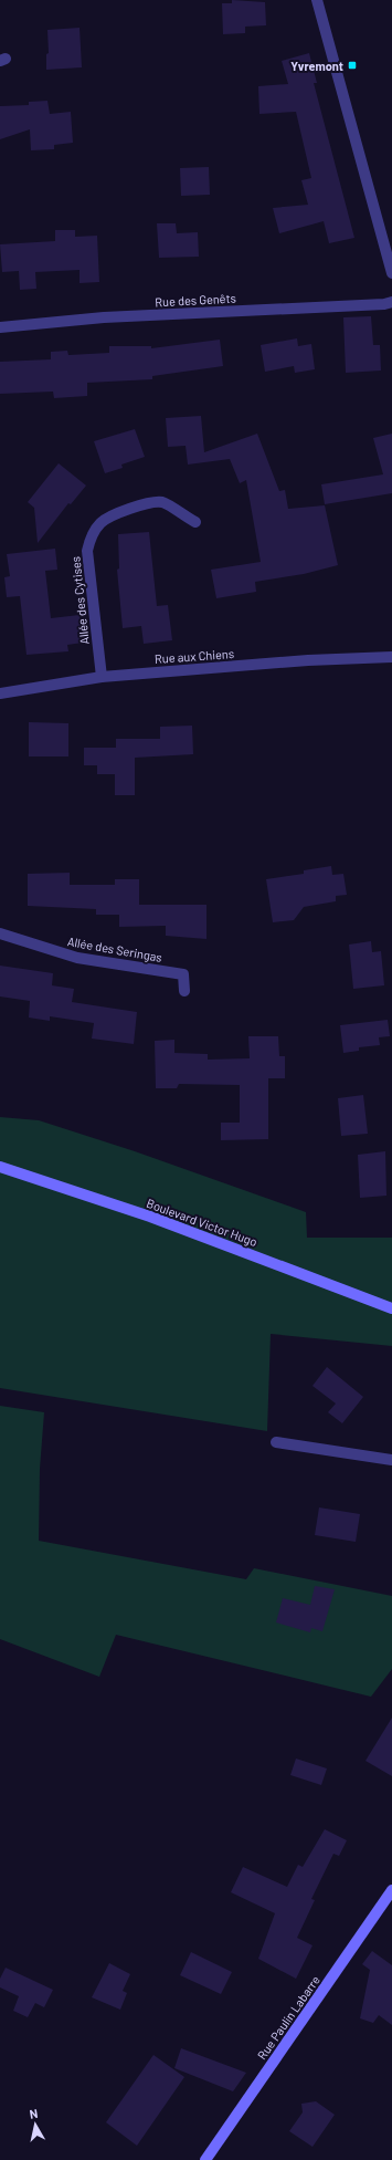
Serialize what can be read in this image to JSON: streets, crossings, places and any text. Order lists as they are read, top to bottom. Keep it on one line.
{"streets":{"main road":["Boulevard Victor Hugo","Rue Paulin Labarre"],"street":["Rue des Genêts","Allée des Cytises","Rue aux Chiens","Allée des Seringas"]},"crossings":[["Allée des Cytises","Rue aux Chiens"]],"places":{"transit":["Yvremont"]},"north":"top"}
